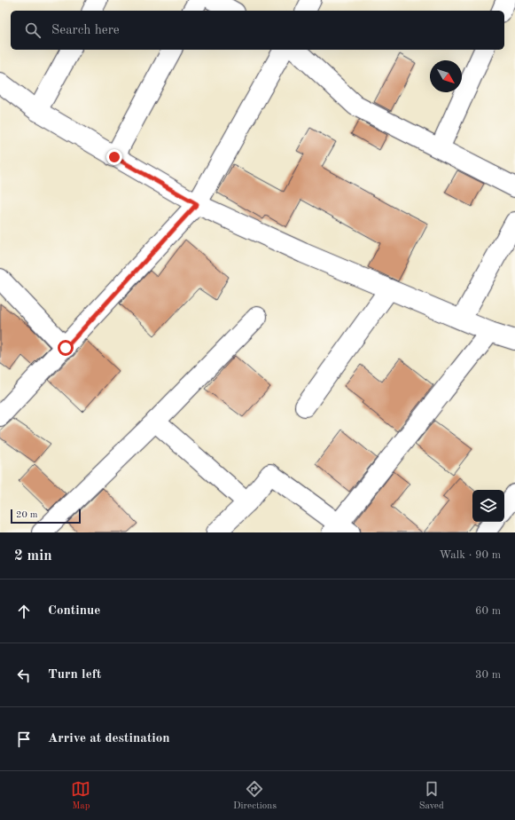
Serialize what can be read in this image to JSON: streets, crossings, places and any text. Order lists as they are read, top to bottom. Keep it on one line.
{"scale_bar":"20 m","north":"bottom right","page":{"search":"Search here","scale":"20 m","heading":["2 min","Walk · 90 m"],"list":[["Continue","60 m"],["Turn left","30 m"],"Arrive at destination"],"nav":["Map","Directions","Saved"]}}
